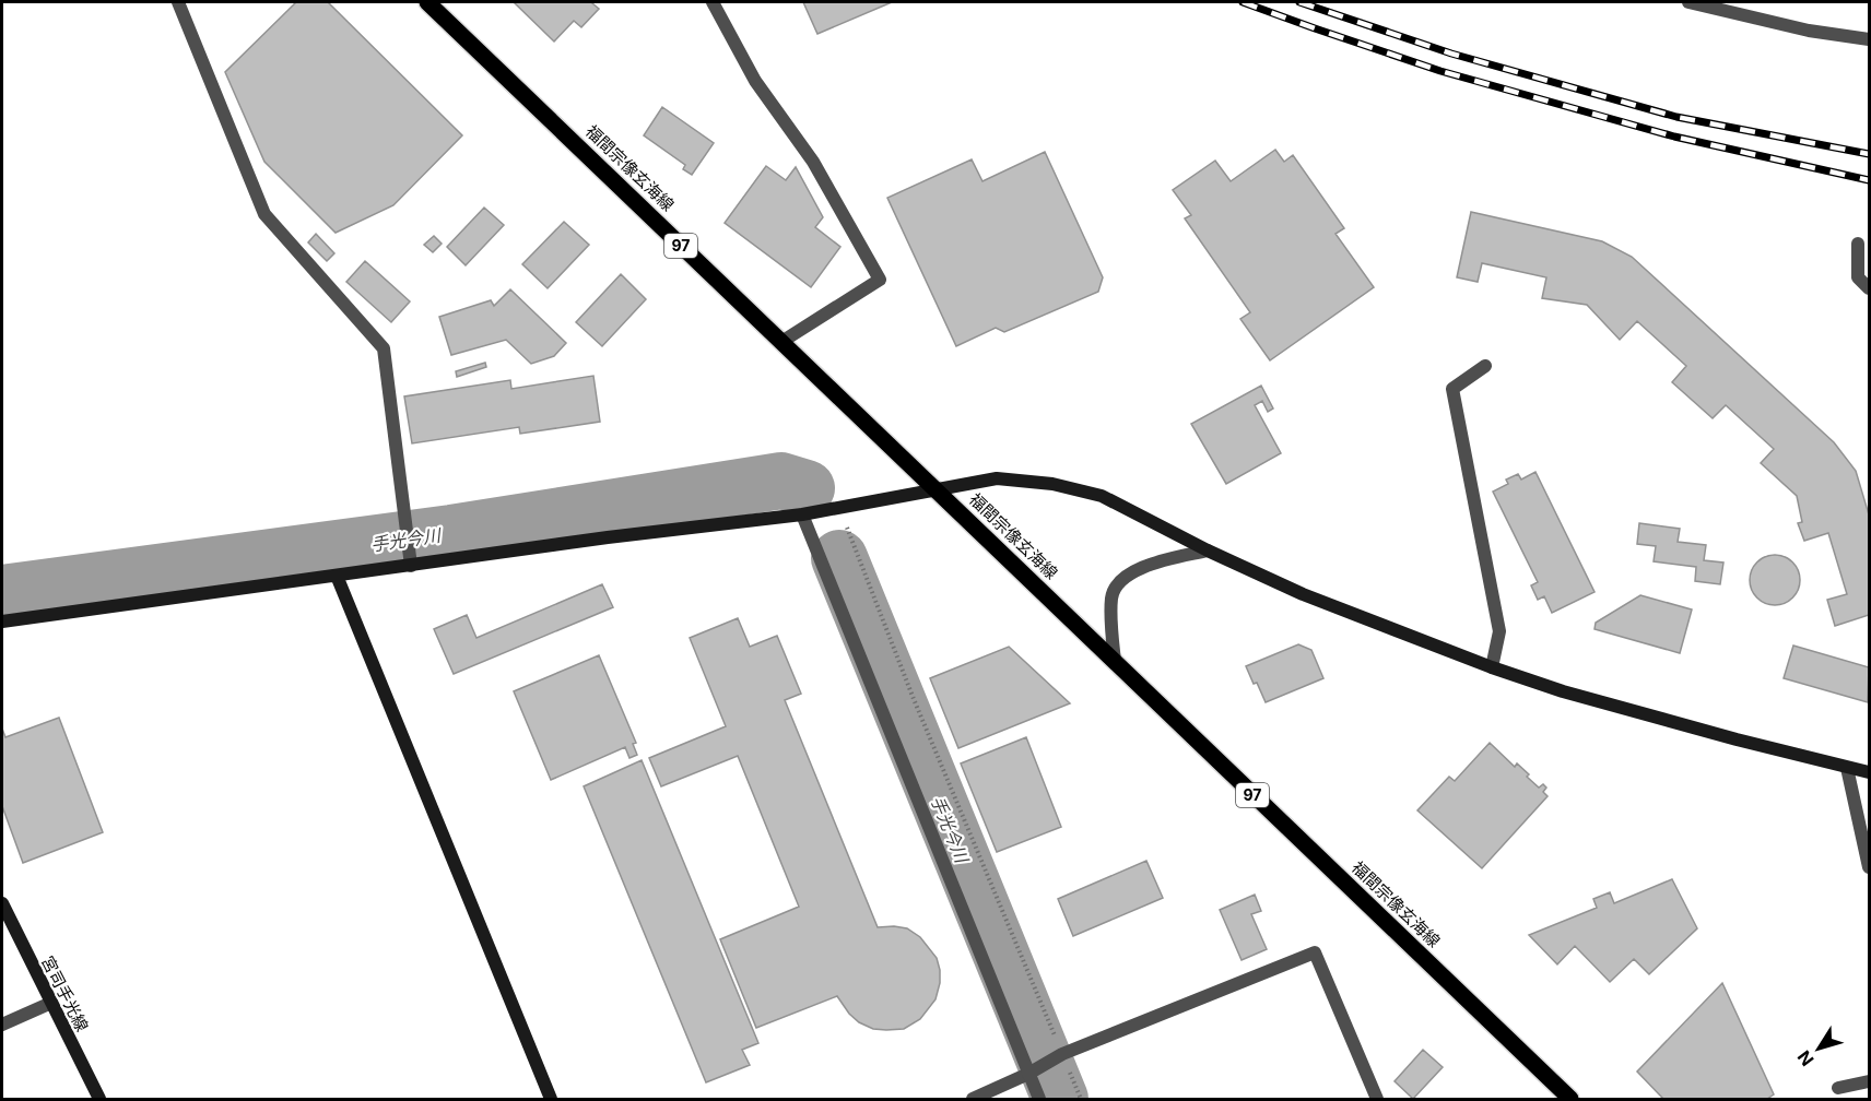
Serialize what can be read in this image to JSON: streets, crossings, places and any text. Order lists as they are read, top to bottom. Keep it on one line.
{"streets":{"main road":["福間宗像玄海線","97"],"street":["宮司手光線"]},"water":["手光今川"],"north":"bottom left"}
